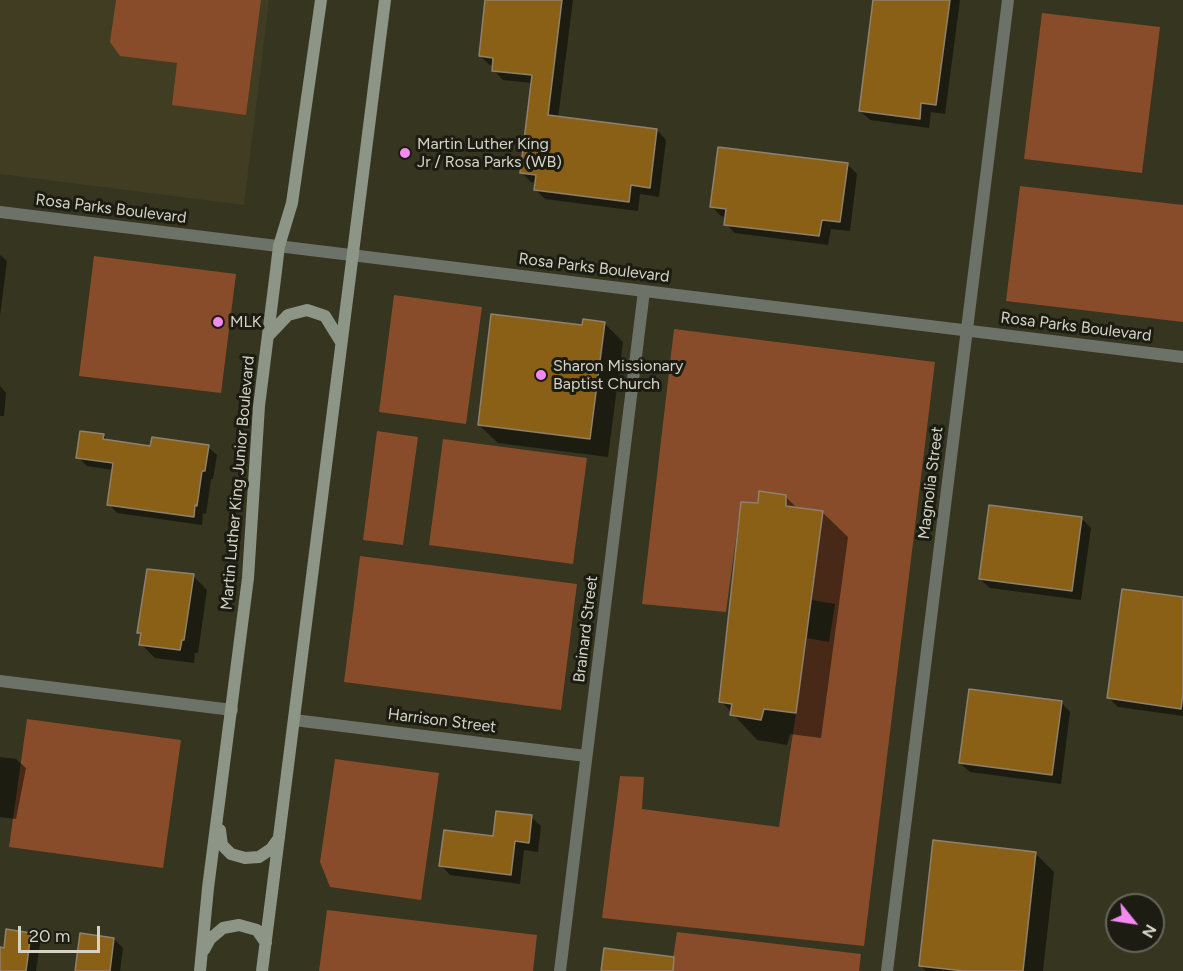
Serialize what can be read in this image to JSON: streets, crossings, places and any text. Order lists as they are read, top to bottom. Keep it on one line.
{"streets":{"main road":["Martin Luther King Junior Boulevard"],"street":["Rosa Parks Boulevard","Magnolia Street","Brainard Street","Harrison Street"]},"crossings":[["Rosa Parks Boulevard","Martin Luther King Junior Boulevard"],["Rosa Parks Boulevard","Magnolia Street"],["Rosa Parks Boulevard","Brainard Street"],["Brainard Street","Harrison Street"]],"places":["Martin Luther King Jr / Rosa Parks (WB)","MLK","Sharon Missionary Baptist Church"],"scale_bar":"20 m","north":"bottom right"}
